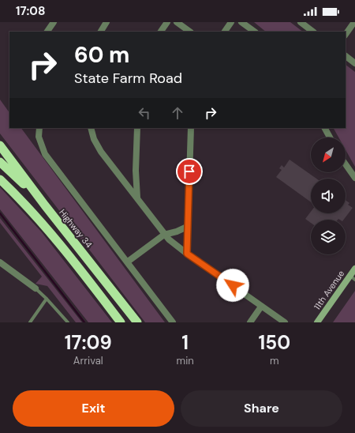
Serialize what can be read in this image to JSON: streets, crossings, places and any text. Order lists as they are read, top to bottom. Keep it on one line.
{"streets":{"highway":["Highway 34"],"main road":["11th Avenue"]},"north":"bottom left","page":{"status":"17:08","turn":["60 m","State Farm Road"],"eta":["17:09","Arrival","1","min","150","m"],"buttons":["Exit","Share"]}}
